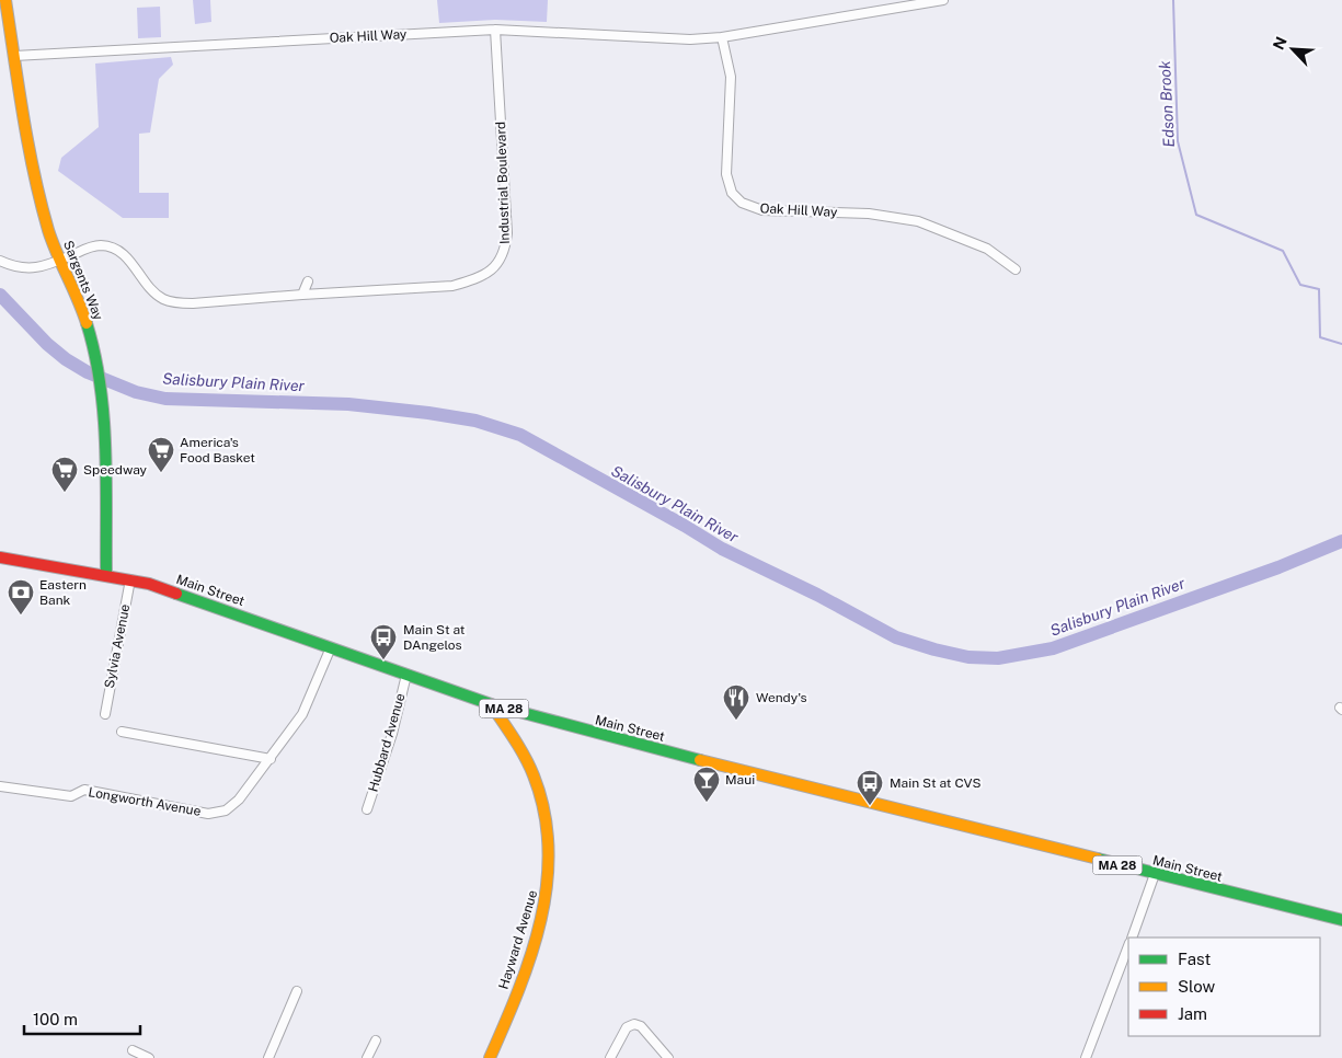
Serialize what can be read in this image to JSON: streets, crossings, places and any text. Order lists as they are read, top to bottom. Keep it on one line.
{"streets":{"main road":["Sargents Way","Main Street","MA 28","Hayward Avenue"],"street":["Oak Hill Way","Industrial Boulevard","Sylvia Avenue","Hubbard Avenue","Longworth Avenue"]},"crossings":[["Oak Hill Way","Industrial Boulevard"],["Oak Hill Way","Sargents Way"],["Industrial Boulevard","Sargents Way"],["Sargents Way","Main Street"],["Main Street","Sylvia Avenue"],["Main Street","Hubbard Avenue"],["Main Street","Longworth Avenue"],["Main Street","Hayward Avenue"]],"water":["Edson Brook","Salisbury Plain River"],"places":{"supermarket":["America's Food Basket","Speedway"],"bank":["Eastern Bank"],"bus stop":["Main St at DAngelos","Main St at CVS"],"restaurant":["Wendy's"],"bar":["Maui"]},"legend":["Fast","Slow","Jam"],"scale_bar":"100 m","north":"top left"}
